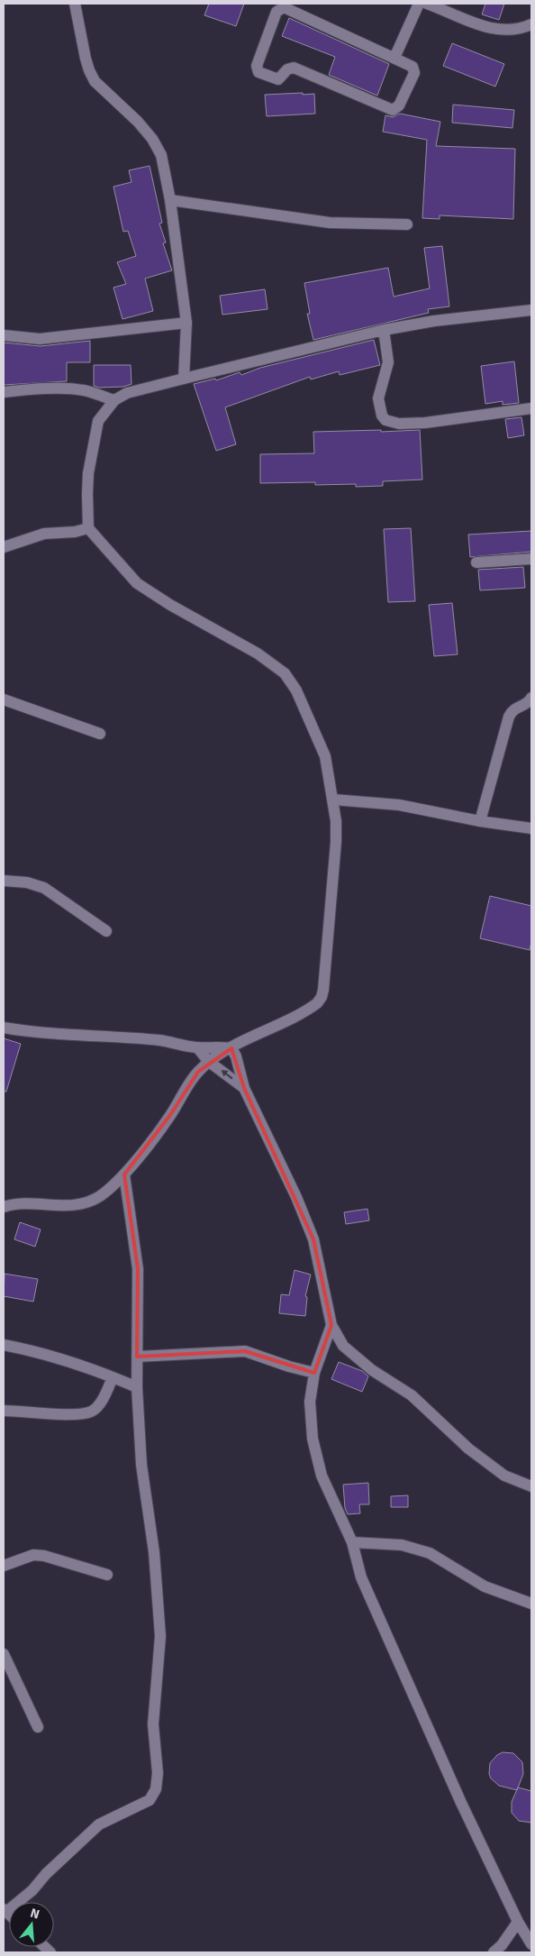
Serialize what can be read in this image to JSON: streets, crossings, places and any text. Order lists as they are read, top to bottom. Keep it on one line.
{"north":"top"}
